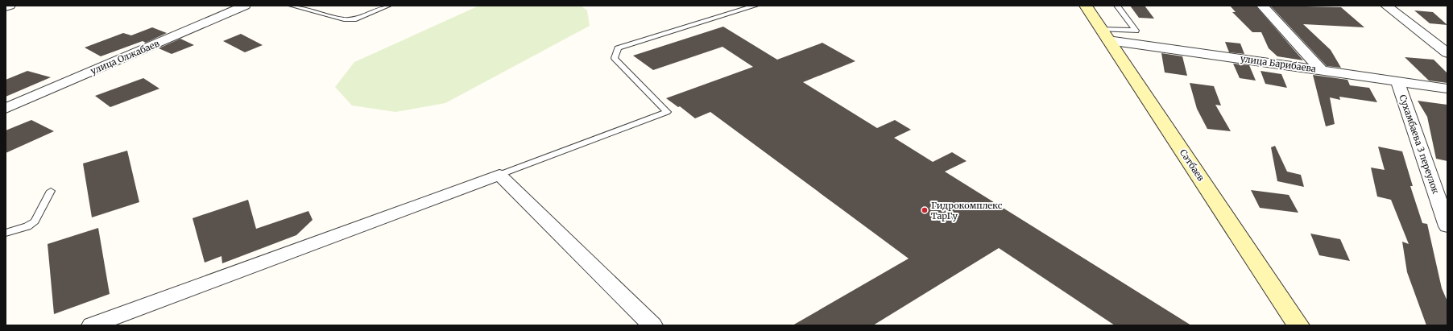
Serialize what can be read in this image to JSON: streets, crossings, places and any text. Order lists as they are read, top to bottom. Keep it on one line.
{"streets":{"street":["улица Олжабаев","улица Барибаева","Сухамбаева 3 переулок","Сәтбаев"]},"crossings":[["улица Барибаева","Сухамбаева 3 переулок"],["улица Барибаева","Сәтбаев"]],"places":["Гидрокомплекс ТарГу"]}
